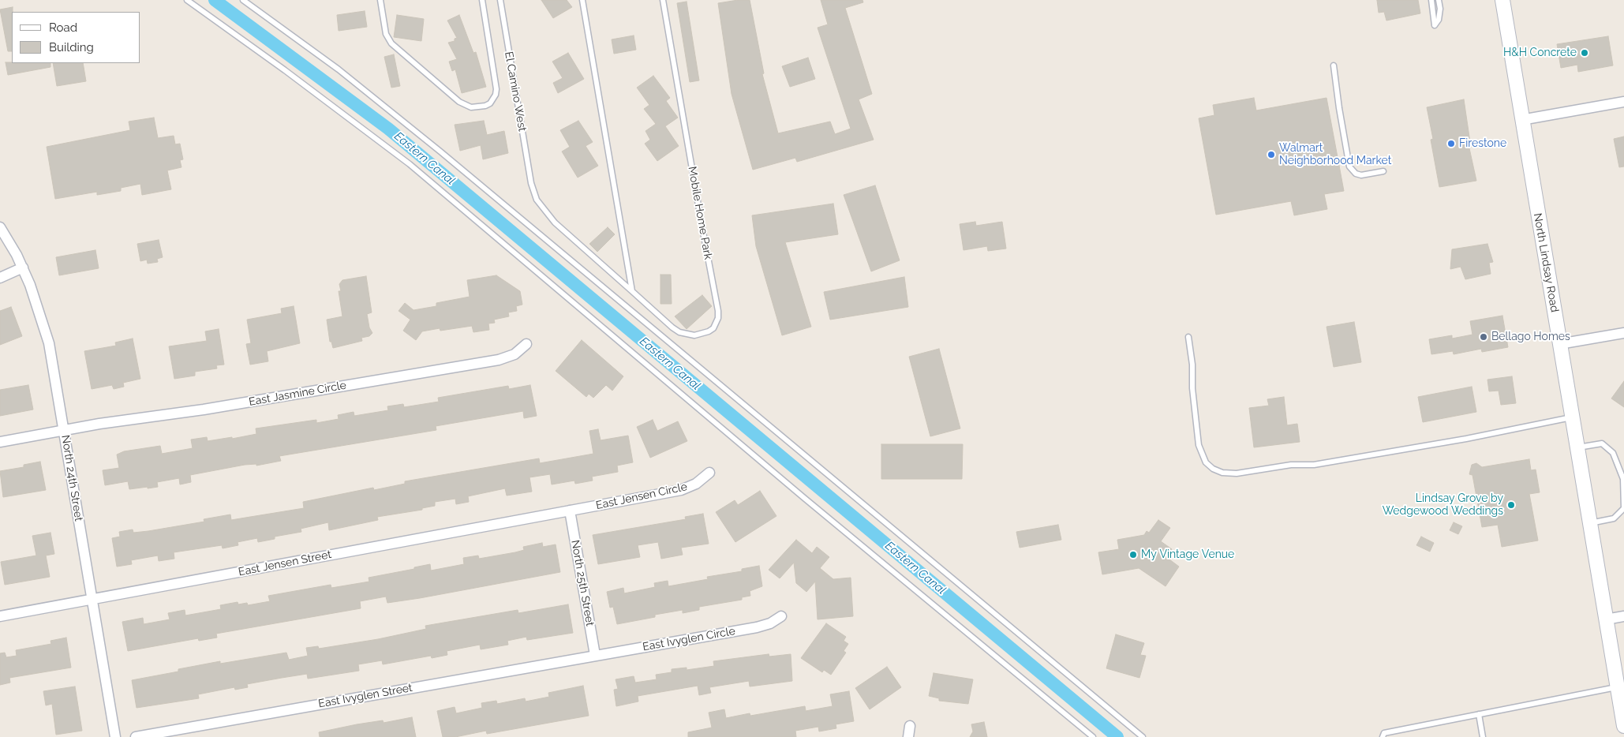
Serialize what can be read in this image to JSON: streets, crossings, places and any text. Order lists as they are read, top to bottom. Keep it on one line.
{"streets":{"main road":["North Lindsay Road"],"street":["East Jasmine Circle","North 24th Street","East Jensen Circle","East Jensen Street","North 25th Street","East Ivyglen Circle","East Ivyglen Street"],"lane":["El Camino West","Mobile Home Park"]},"crossings":[["El Camino West","Mobile Home Park"],["East Jasmine Circle","North 24th Street"],["North 24th Street","East Jensen Street"],["East Jensen Circle","East Jensen Street"],["East Jensen Circle","North 25th Street"],["East Jensen Street","North 25th Street"],["North 25th Street","East Ivyglen Circle"],["North 25th Street","East Ivyglen Street"],["East Ivyglen Circle","East Ivyglen Street"]],"water":["Eastern Canal"],"places":["H&H Concrete","Firestone","Walmart Neighborhood Market","Bellago Homes","Lindsay Grove by Wedgewood Weddings","My Vintage Venue"],"legend":["Road","Building"]}
